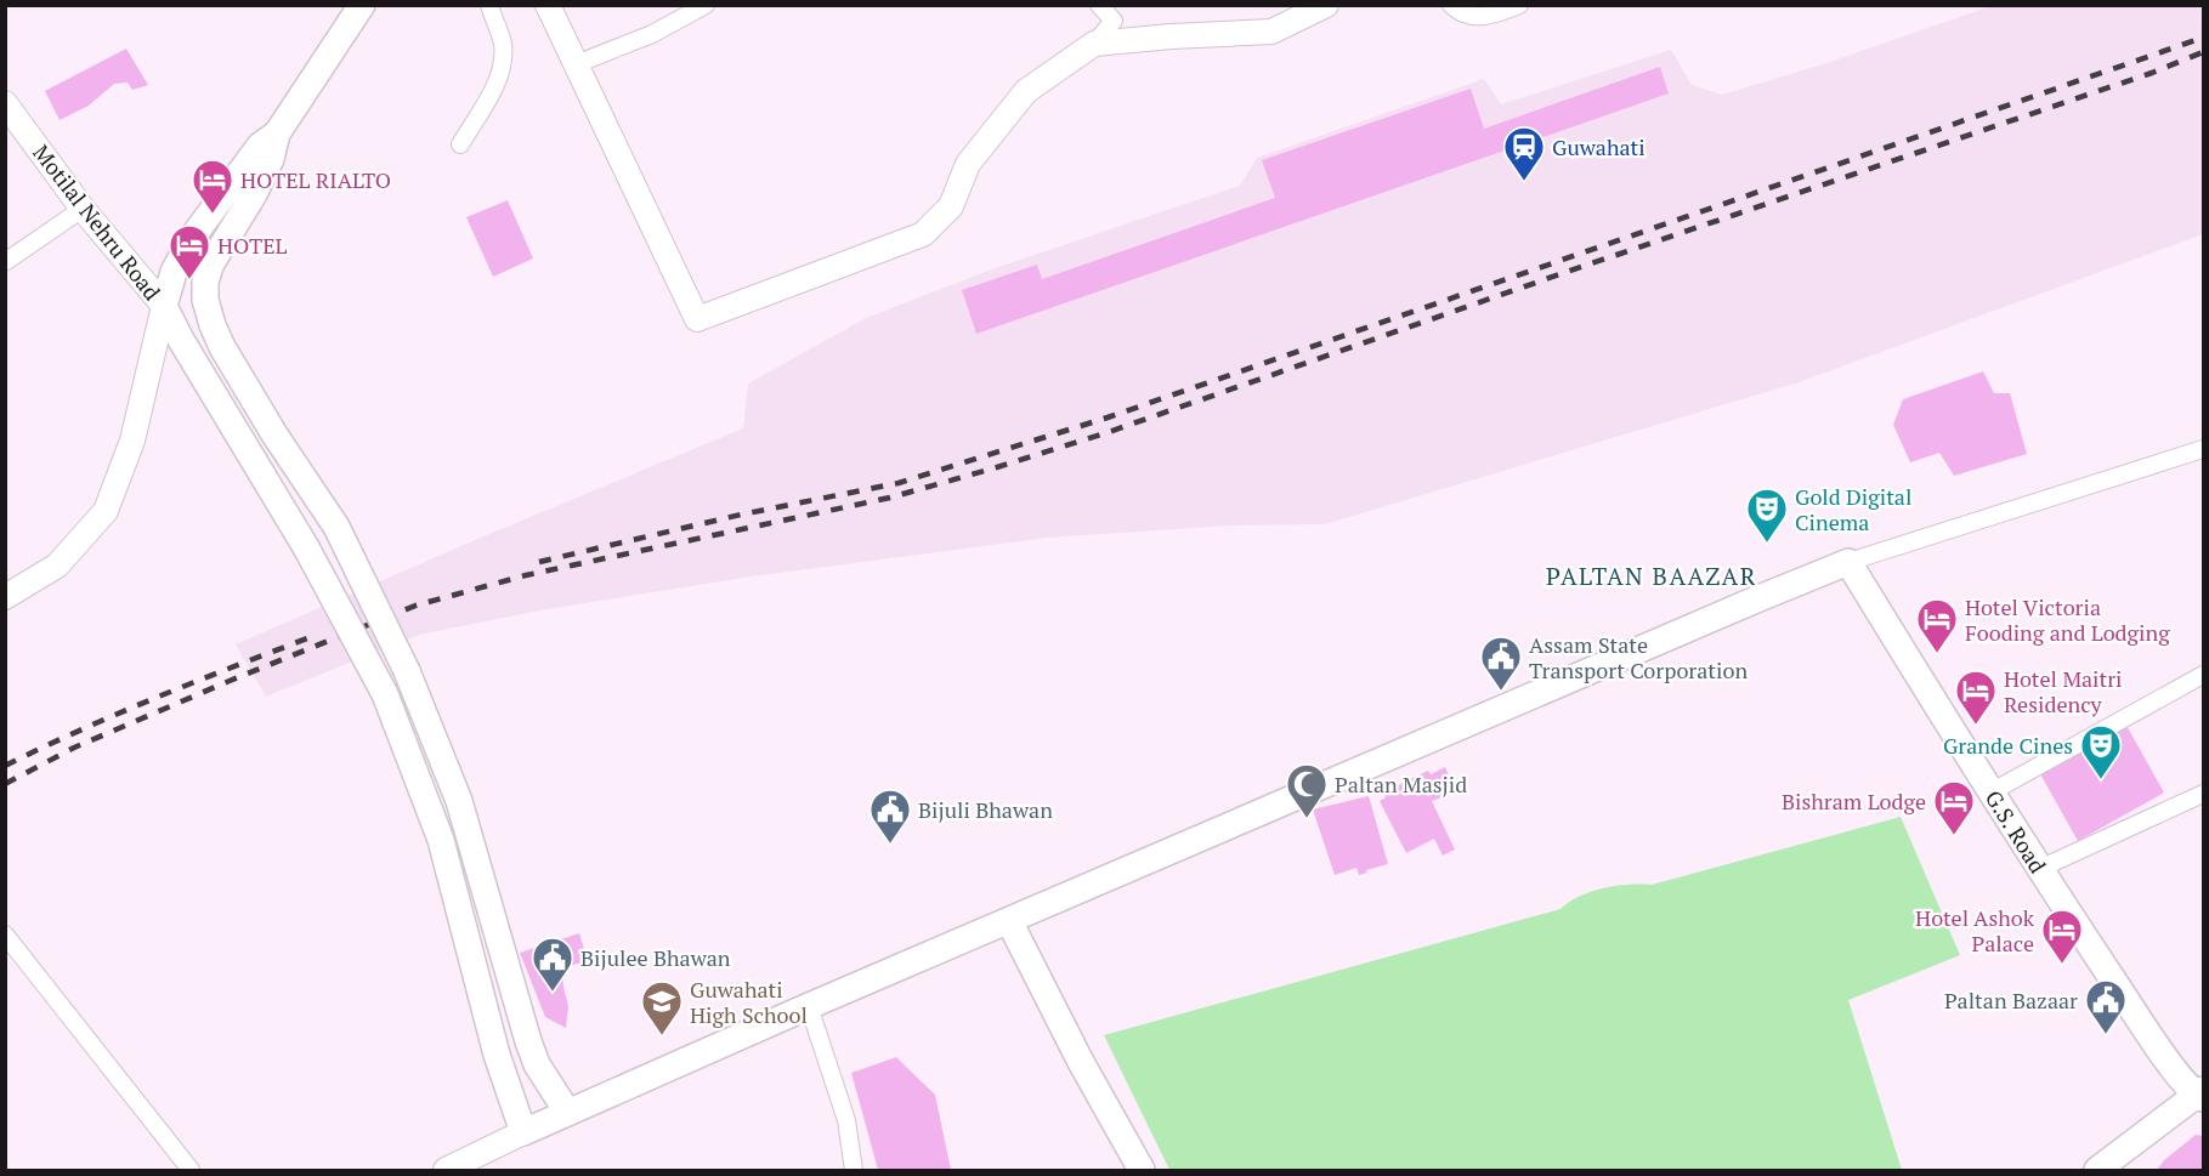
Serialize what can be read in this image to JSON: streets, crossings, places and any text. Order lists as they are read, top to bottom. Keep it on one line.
{"streets":{"main road":["G.S. Road"],"street":["Motilal Nehru Road"]},"districts":["PALTAN BAAZAR"],"places":{"station":["Guwahati"],"hotel":["HOTEL RIALTO","HOTEL","Hotel Victoria Fooding and Lodging","Hotel Maitri Residency","Bishram Lodge","Hotel Ashok Palace"],"theatre":["Gold Digital Cinema","Grande Cines"],"public building":["Assam State Transport Corporation","Bijuli Bhawan","Bijulee Bhawan","Paltan Bazaar"],"mosque":["Paltan Masjid"],"school or university":["Guwahati High School"]}}
